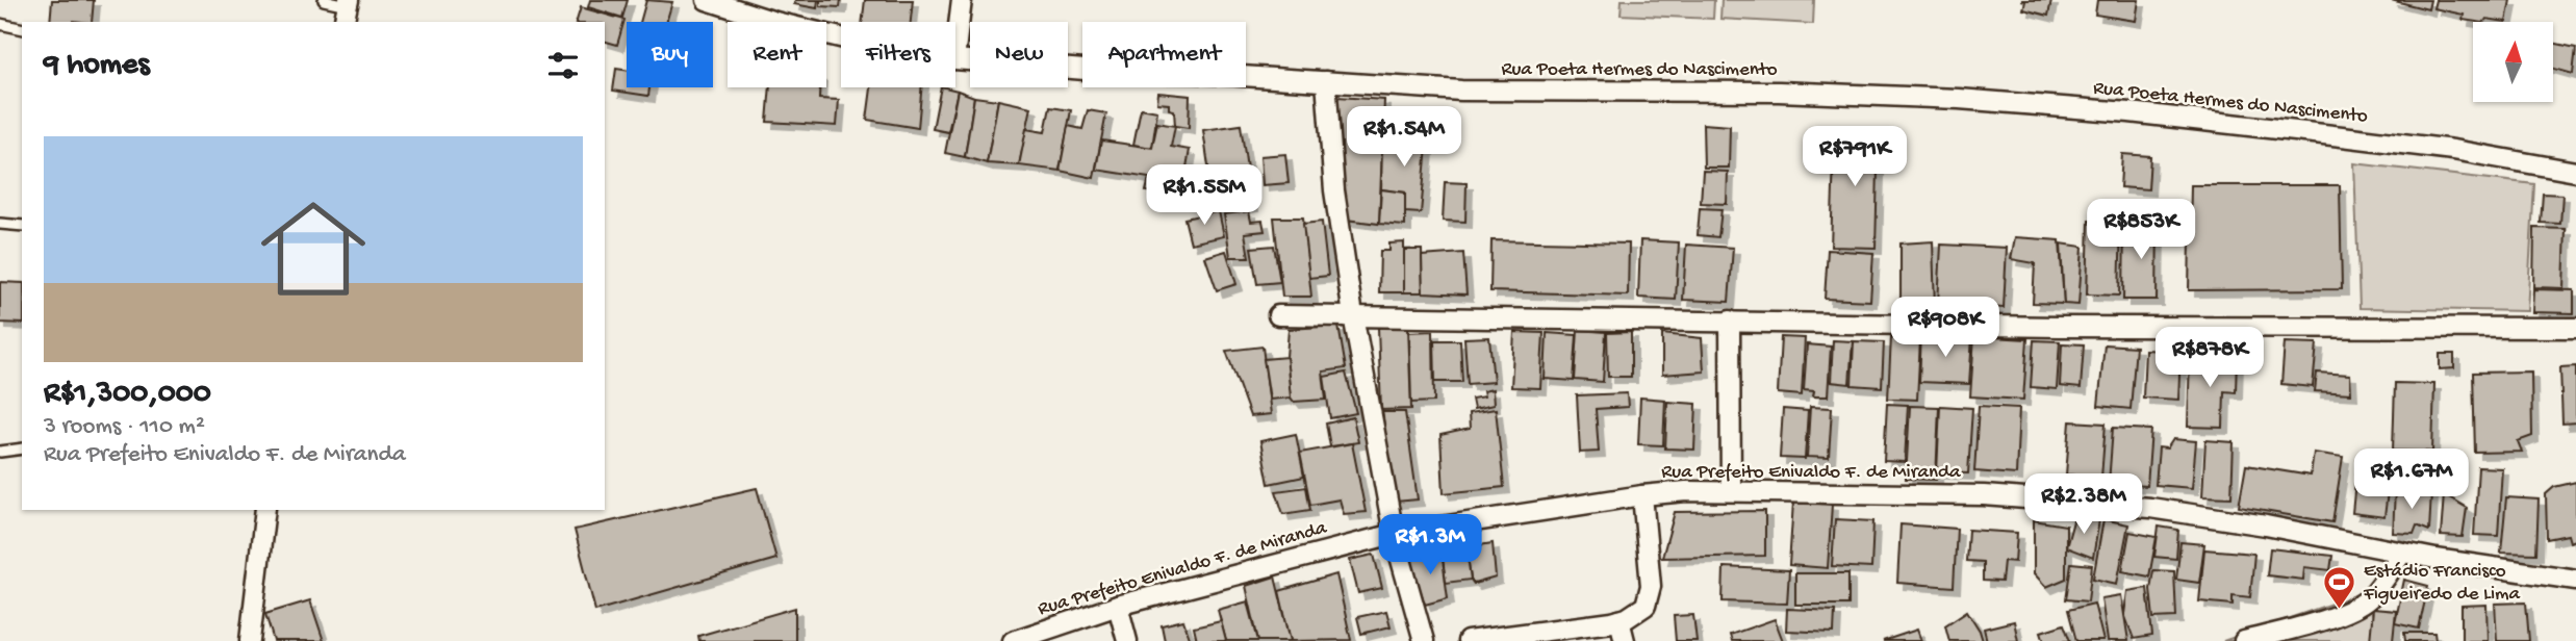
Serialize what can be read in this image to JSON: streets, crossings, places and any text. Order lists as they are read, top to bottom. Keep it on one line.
{"streets":{"street":["Rua Poeta Hermes do Nascimento","Rua Prefeito Enivaldo F. de Miranda"]},"places":{"sports":["Estádio Francisco Figueiredo de Lima"]},"north":"top","page":{"chip":["Buy","Rent","Filters","New","Apartment"],"heading":"9 homes","price":["R$1.54M","R$791K","R$1.55M","R$853K","R$908K","R$878K","R$1.67M","R$2.38M","R$1.3M"],"list":[{"name":"R$1,300,000","note":"3 rooms · 110 m² · Rua Prefeito Enivaldo F. de Miranda"}]}}
